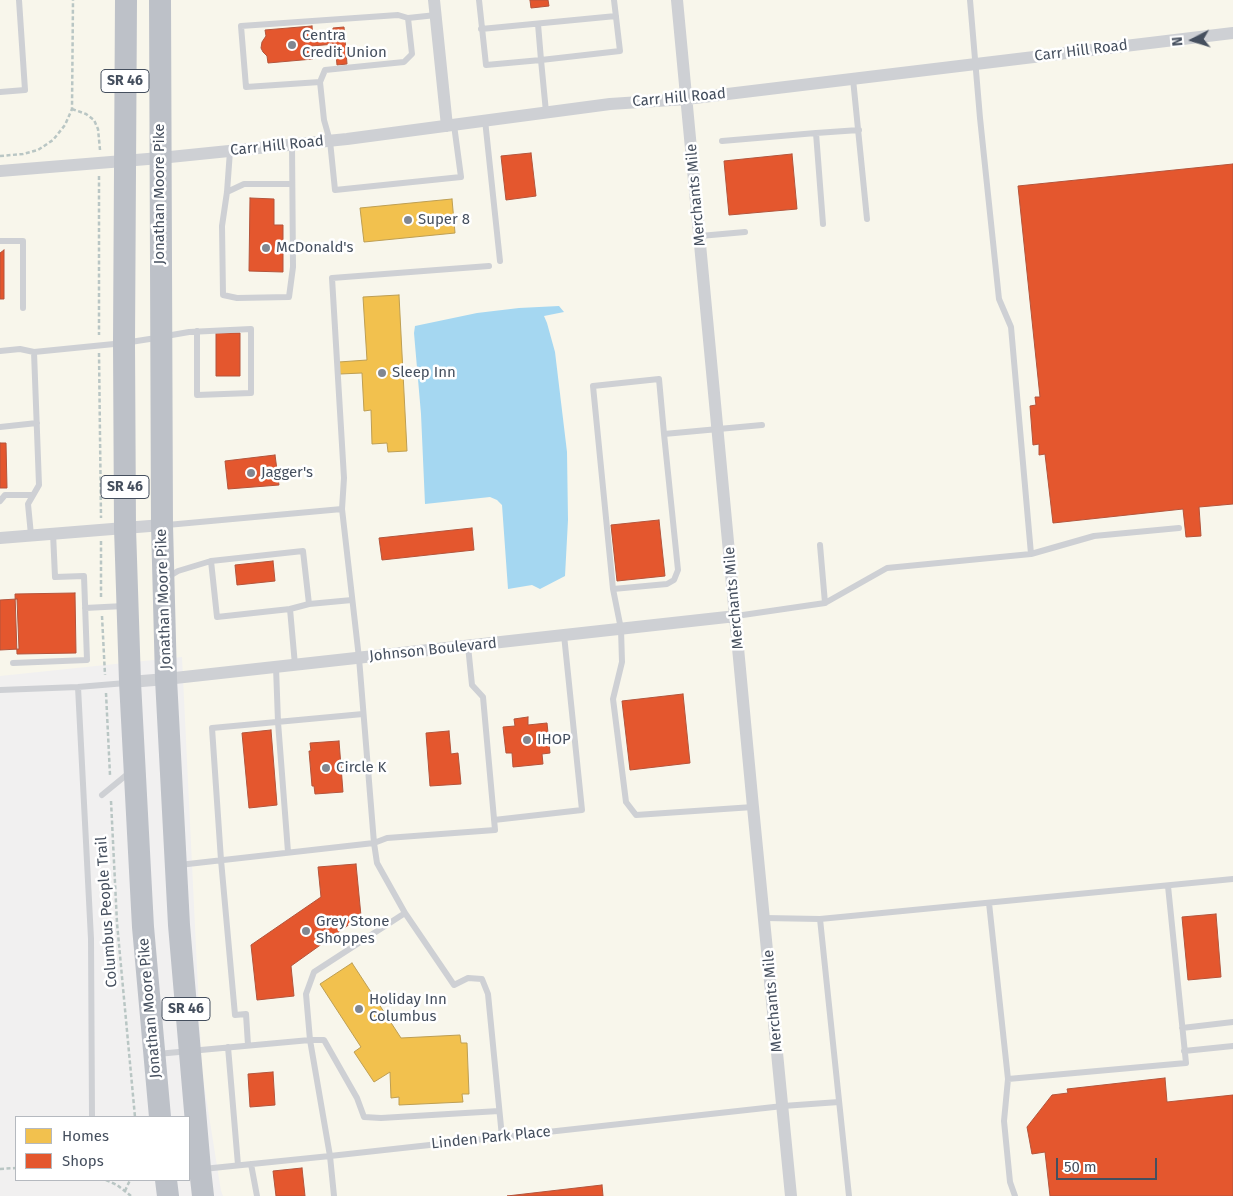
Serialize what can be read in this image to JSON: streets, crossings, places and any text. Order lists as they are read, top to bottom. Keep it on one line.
{"streets":{"highway":["SR 46","Jonathan Moore Pike"],"street":["Carr Hill Road","Merchants Mile","Johnson Boulevard"],"lane":["Linden Park Place"],"path":["Columbus People Trail"]},"crossings":[["Carr Hill Road","Jonathan Moore Pike"],["Carr Hill Road","Merchants Mile"],["Jonathan Moore Pike","Johnson Boulevard"],["Jonathan Moore Pike","Linden Park Place"],["Merchants Mile","Johnson Boulevard"],["Merchants Mile","Linden Park Place"]],"places":["Centra Credit Union","Super 8","McDonald's","Sleep Inn","Jagger's","IHOP","Circle K","Grey Stone Shoppes","Holiday Inn Columbus"],"legend":["Homes","Shops"],"scale_bar":"50 m","north":"left"}
